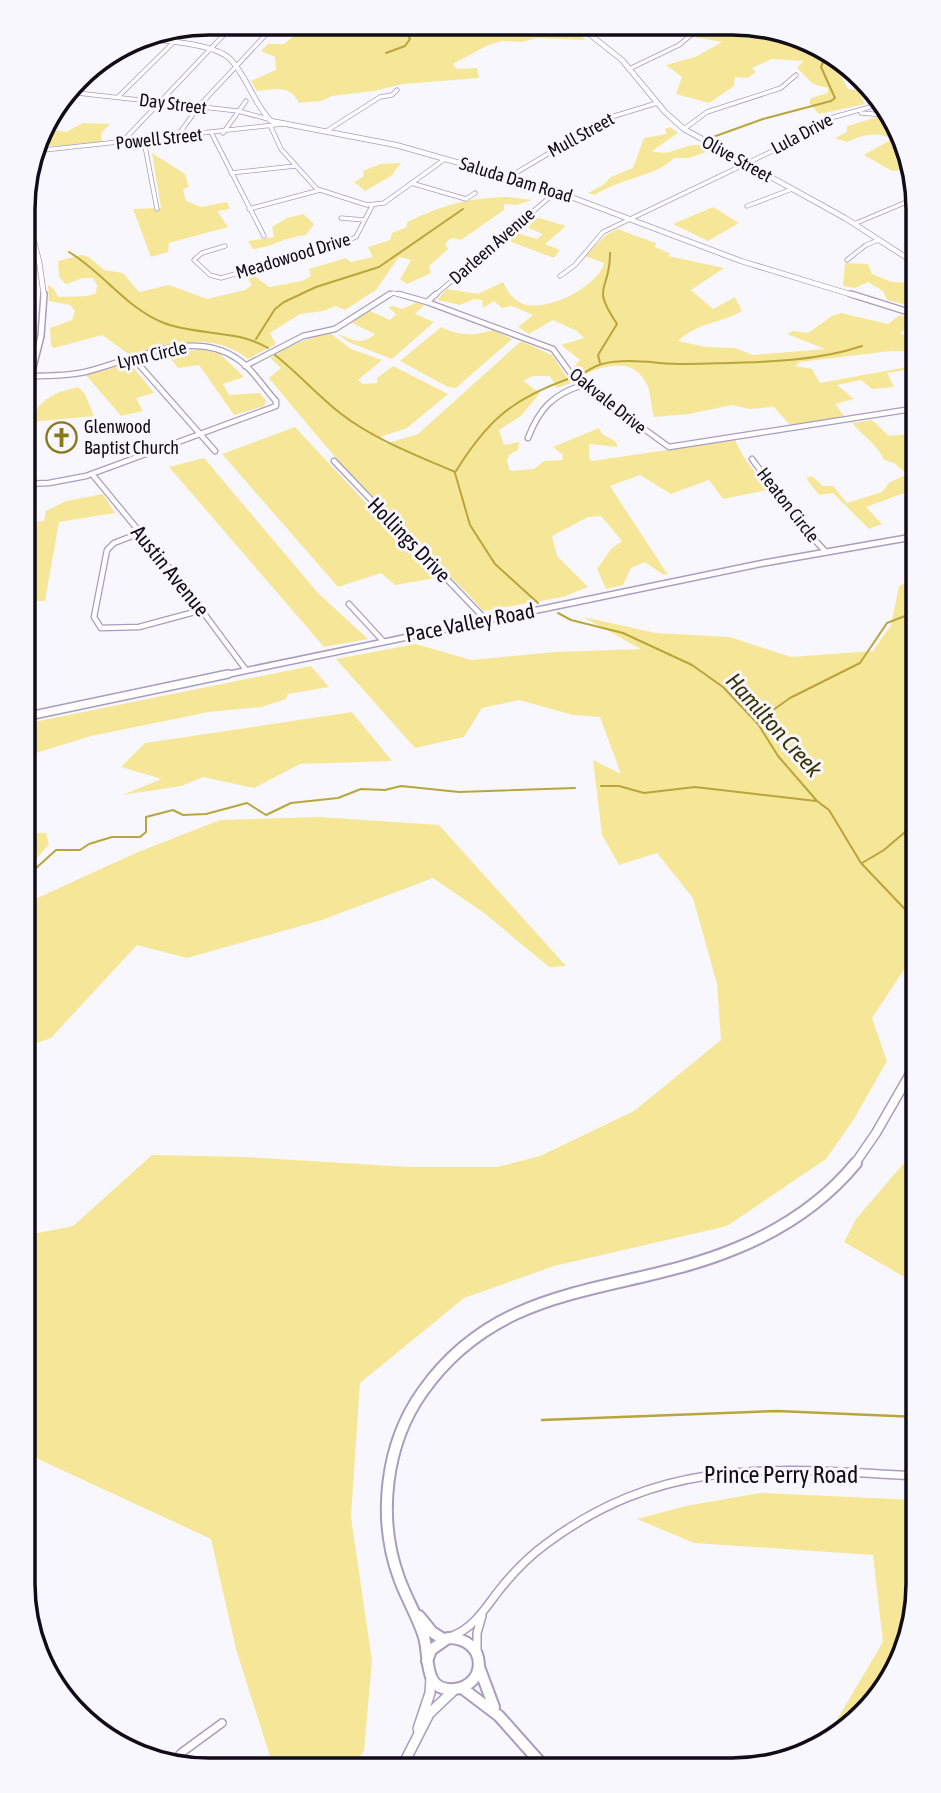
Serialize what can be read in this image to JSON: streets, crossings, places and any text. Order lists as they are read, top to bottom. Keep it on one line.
{"streets":{"street":["Day Street","Lula Drive","Mull Street","Powell Street","Olive Street","Saluda Dam Road","Darleen Avenue","Meadowood Drive","Lynn Circle","Oakvale Drive","Heaton Circle","Hollings Drive","Austin Avenue","Pace Valley Road","Prince Perry Road"]},"crossings":[["Day Street","Saluda Dam Road"],["Lula Drive","Olive Street"],["Lula Drive","Saluda Dam Road"],["Mull Street","Olive Street"],["Mull Street","Saluda Dam Road"],["Powell Street","Saluda Dam Road"],["Saluda Dam Road","Darleen Avenue"],["Darleen Avenue","Oakvale Drive"],["Lynn Circle","Oakvale Drive"],["Lynn Circle","Austin Avenue"],["Heaton Circle","Pace Valley Road"],["Hollings Drive","Pace Valley Road"],["Austin Avenue","Pace Valley Road"]],"water":["Hamilton Creek"],"places":{"church":["Glenwood Baptist Church"]}}
